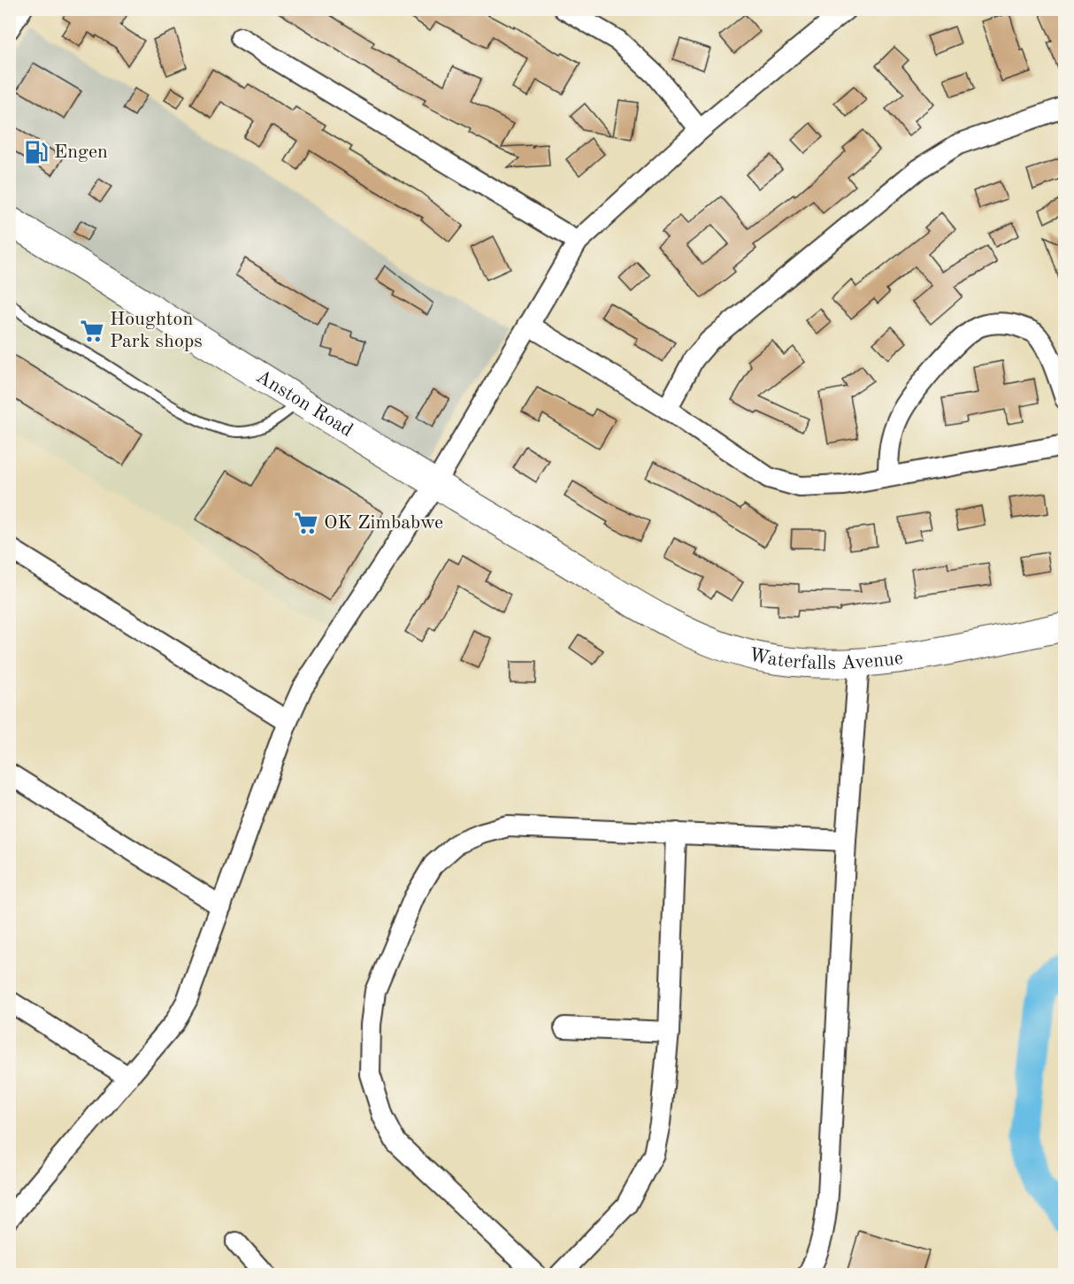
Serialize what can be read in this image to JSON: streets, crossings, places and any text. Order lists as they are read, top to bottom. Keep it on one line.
{"streets":{"main road":["Anston Road","Waterfalls Avenue"]},"crossings":[["Anston Road","Waterfalls Avenue"]],"places":{"fuel station":["Engen"],"supermarket":["Houghton Park shops","OK Zimbabwe"]}}
